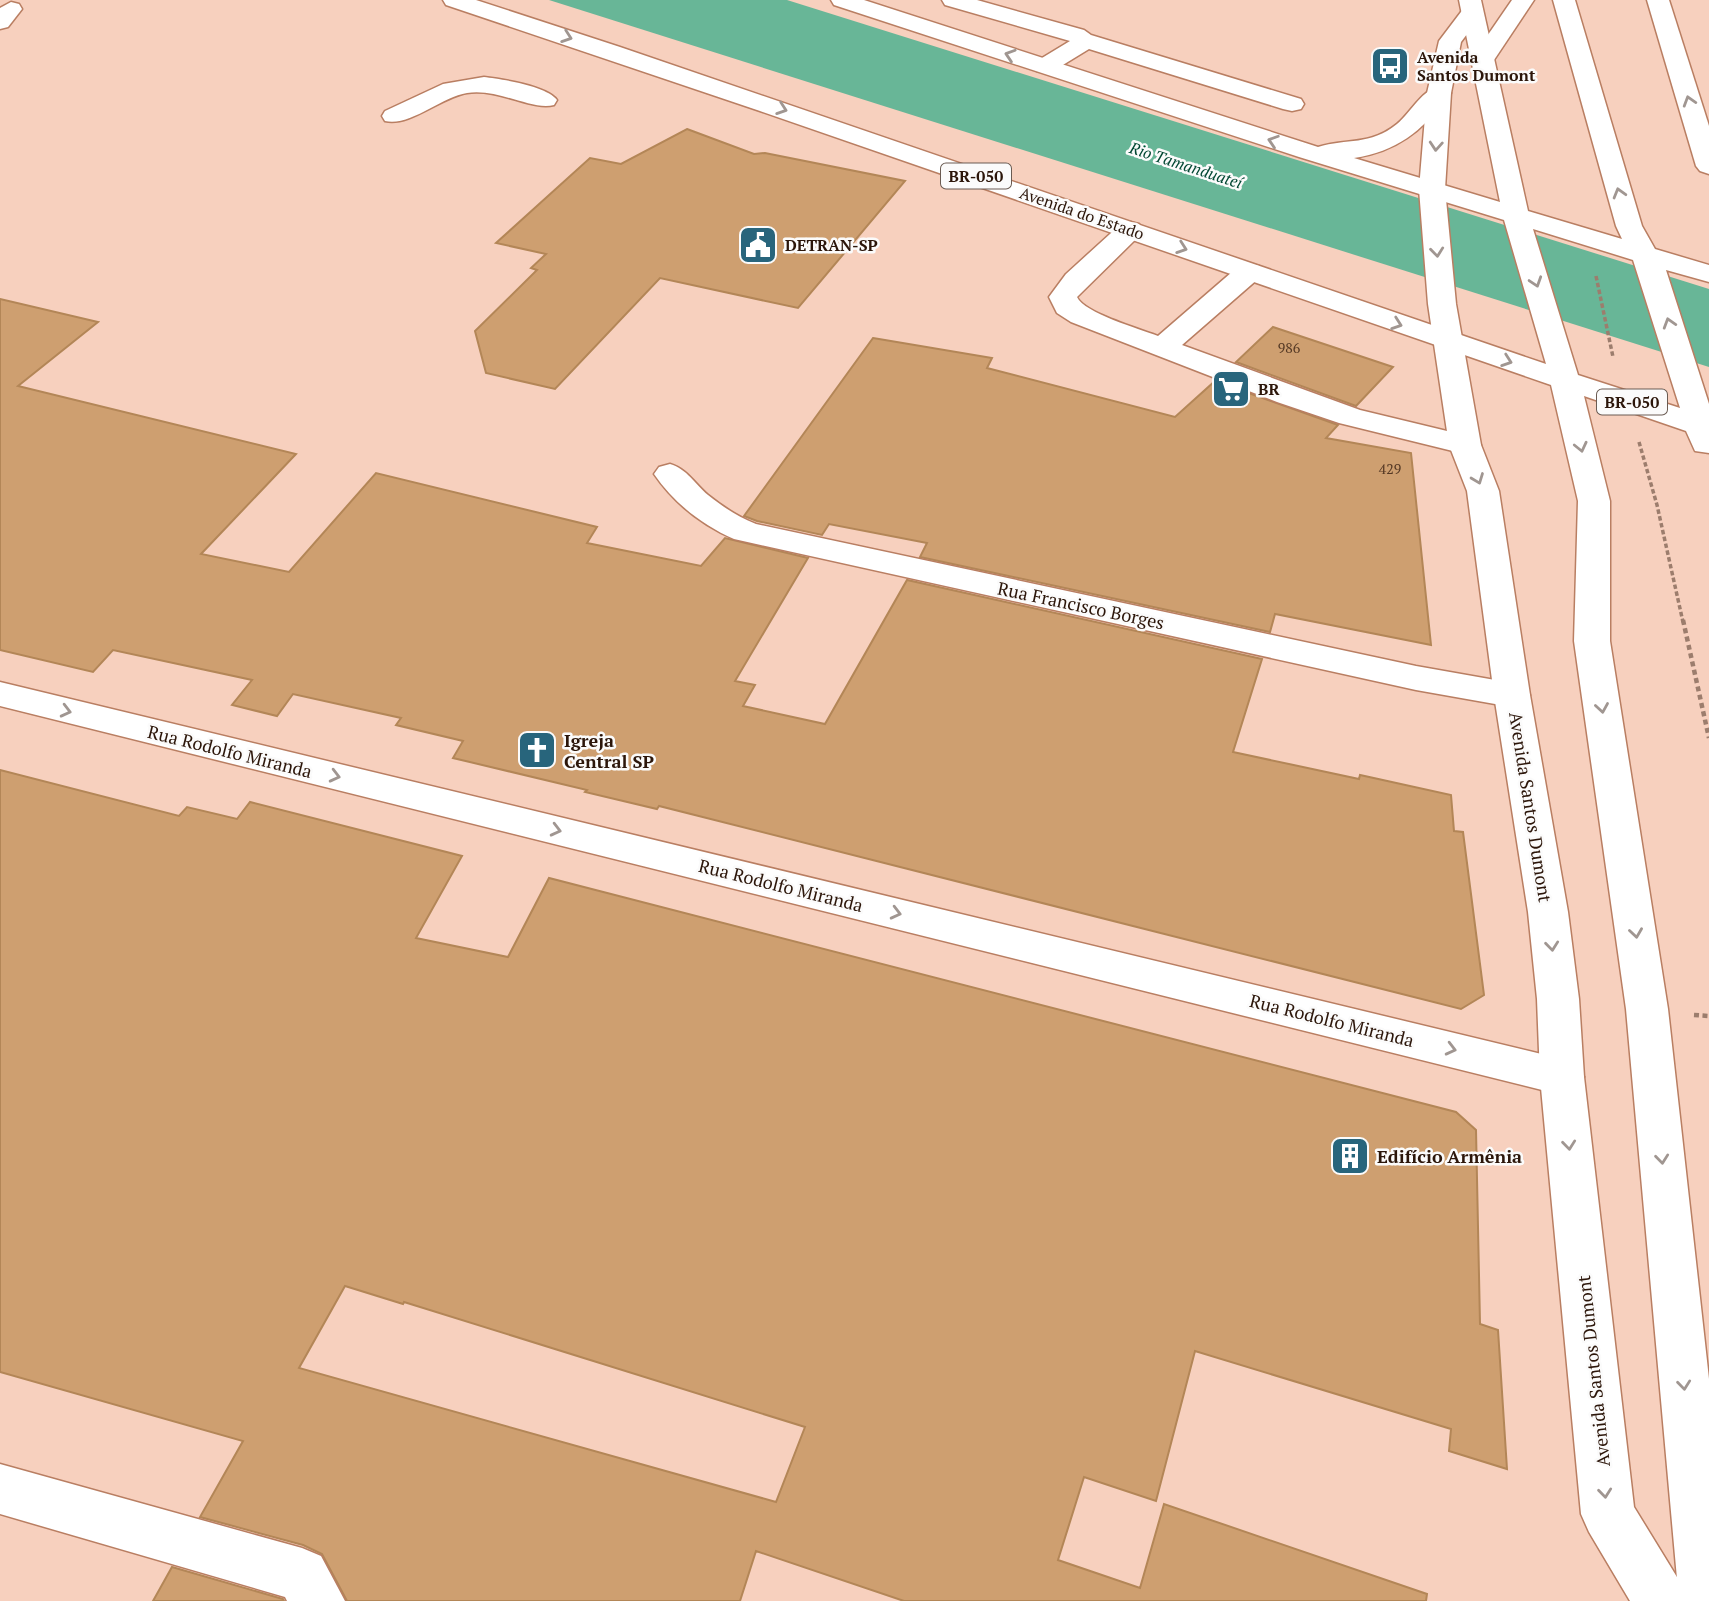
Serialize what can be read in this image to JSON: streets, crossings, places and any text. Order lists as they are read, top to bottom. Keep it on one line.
{"streets":{"main road":["BR-050","Avenida do Estado","Rua Francisco Borges","Rua Rodolfo Miranda","Avenida Santos Dumont"]},"crossings":[["Avenida do Estado","Avenida Santos Dumont"],["Rua Francisco Borges","Avenida Santos Dumont"],["Rua Rodolfo Miranda","Avenida Santos Dumont"]],"one_way":["Rua Rodolfo Miranda","Avenida Santos Dumont"],"water":["Rio Tamanduateí"],"places":{"bus stop":["Avenida Santos Dumont"],"public building":["DETRAN-SP"],"supermarket":["BR"],"church":["Igreja Central SP"],"building":["Edifício Armênia"]},"house_numbers":["986","429"]}
